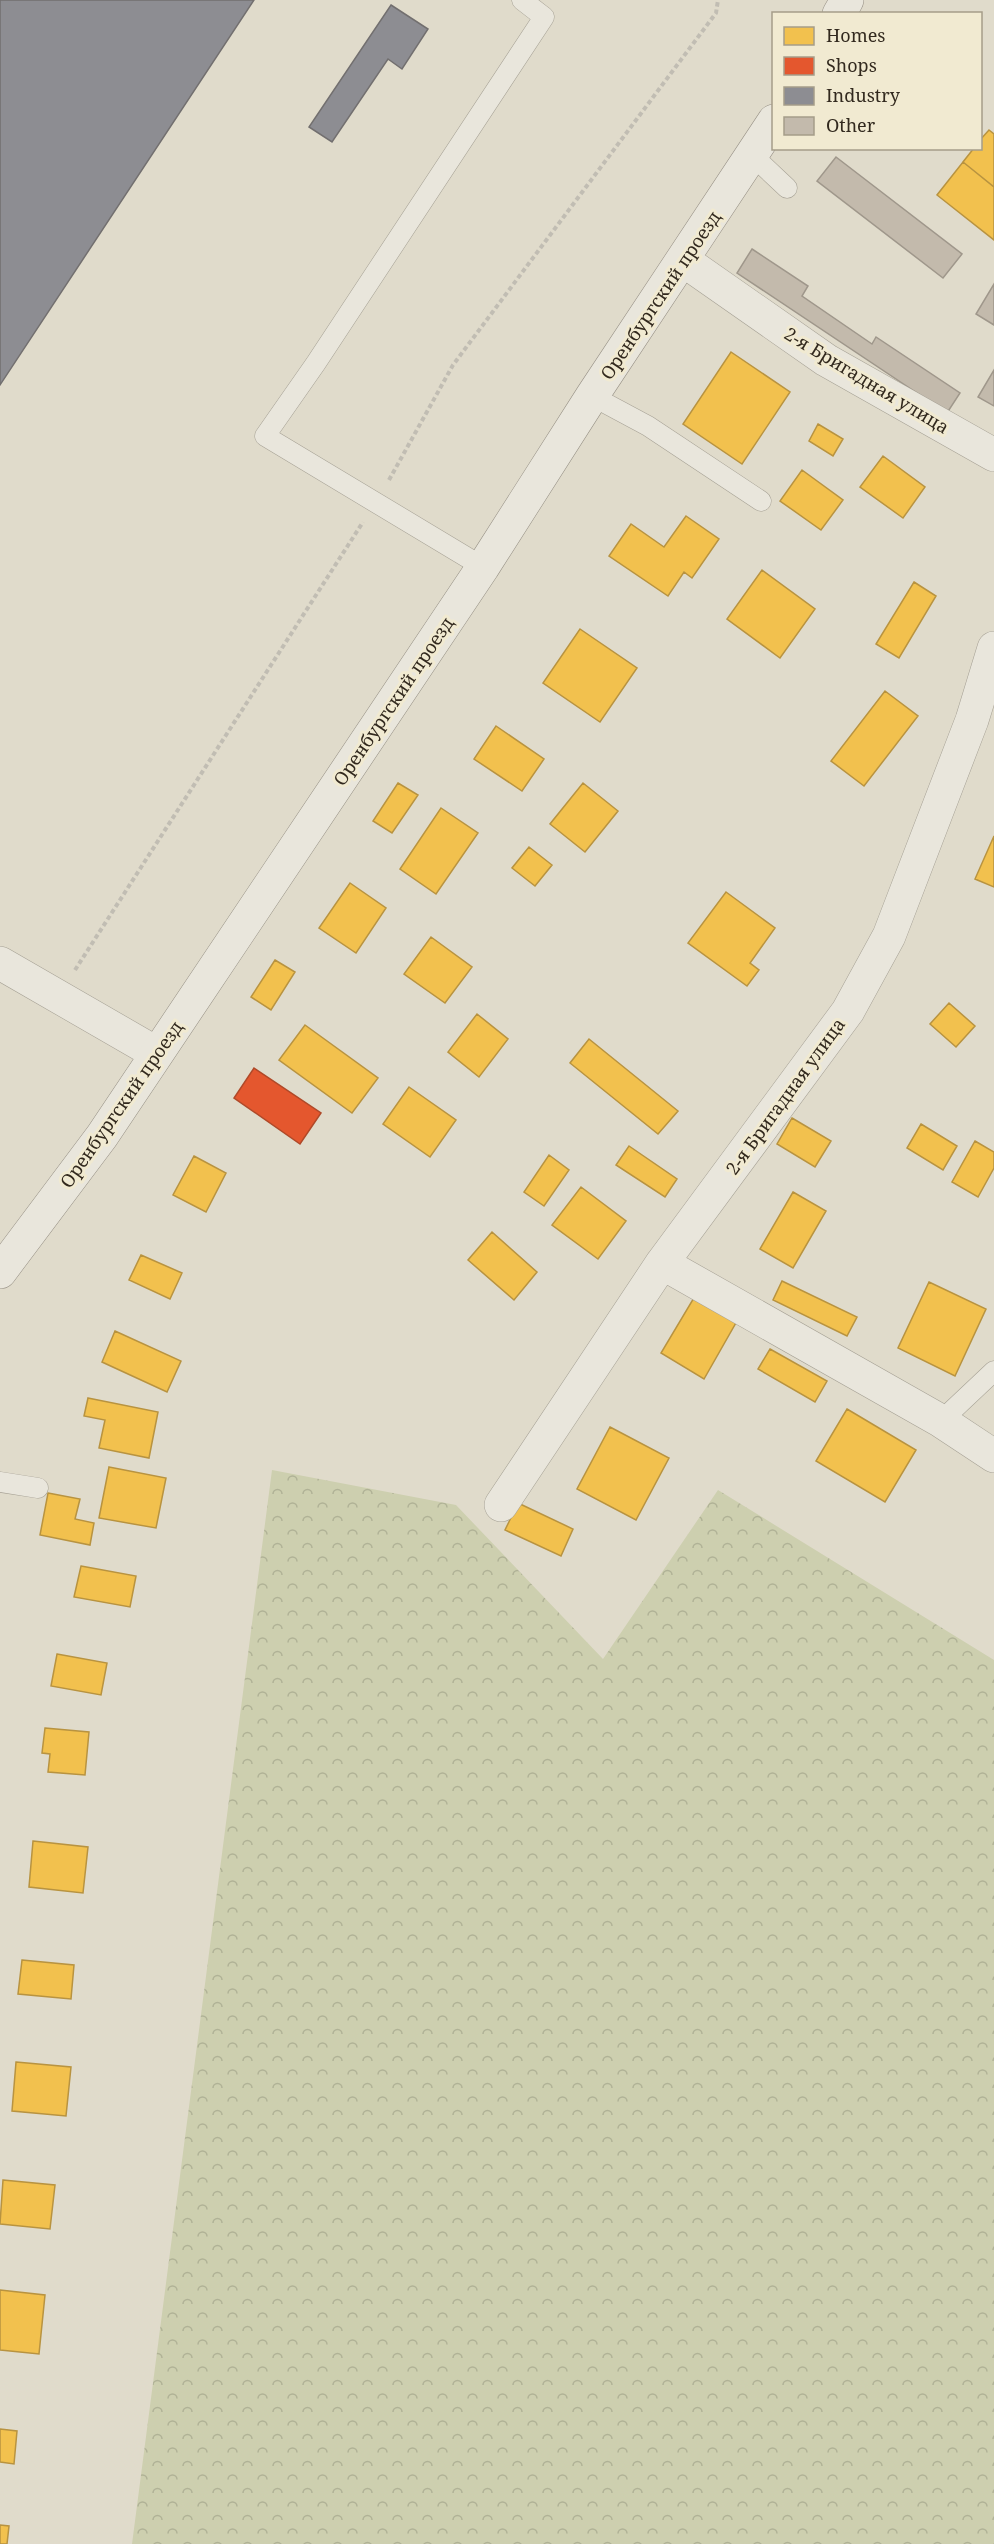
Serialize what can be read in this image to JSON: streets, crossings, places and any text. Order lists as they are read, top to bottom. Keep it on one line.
{"streets":{"street":["Оренбургский проезд","2-я Бригадная улица"]},"crossings":[["Оренбургский проезд","2-я Бригадная улица"]],"legend":["Homes","Shops","Industry","Other"]}
